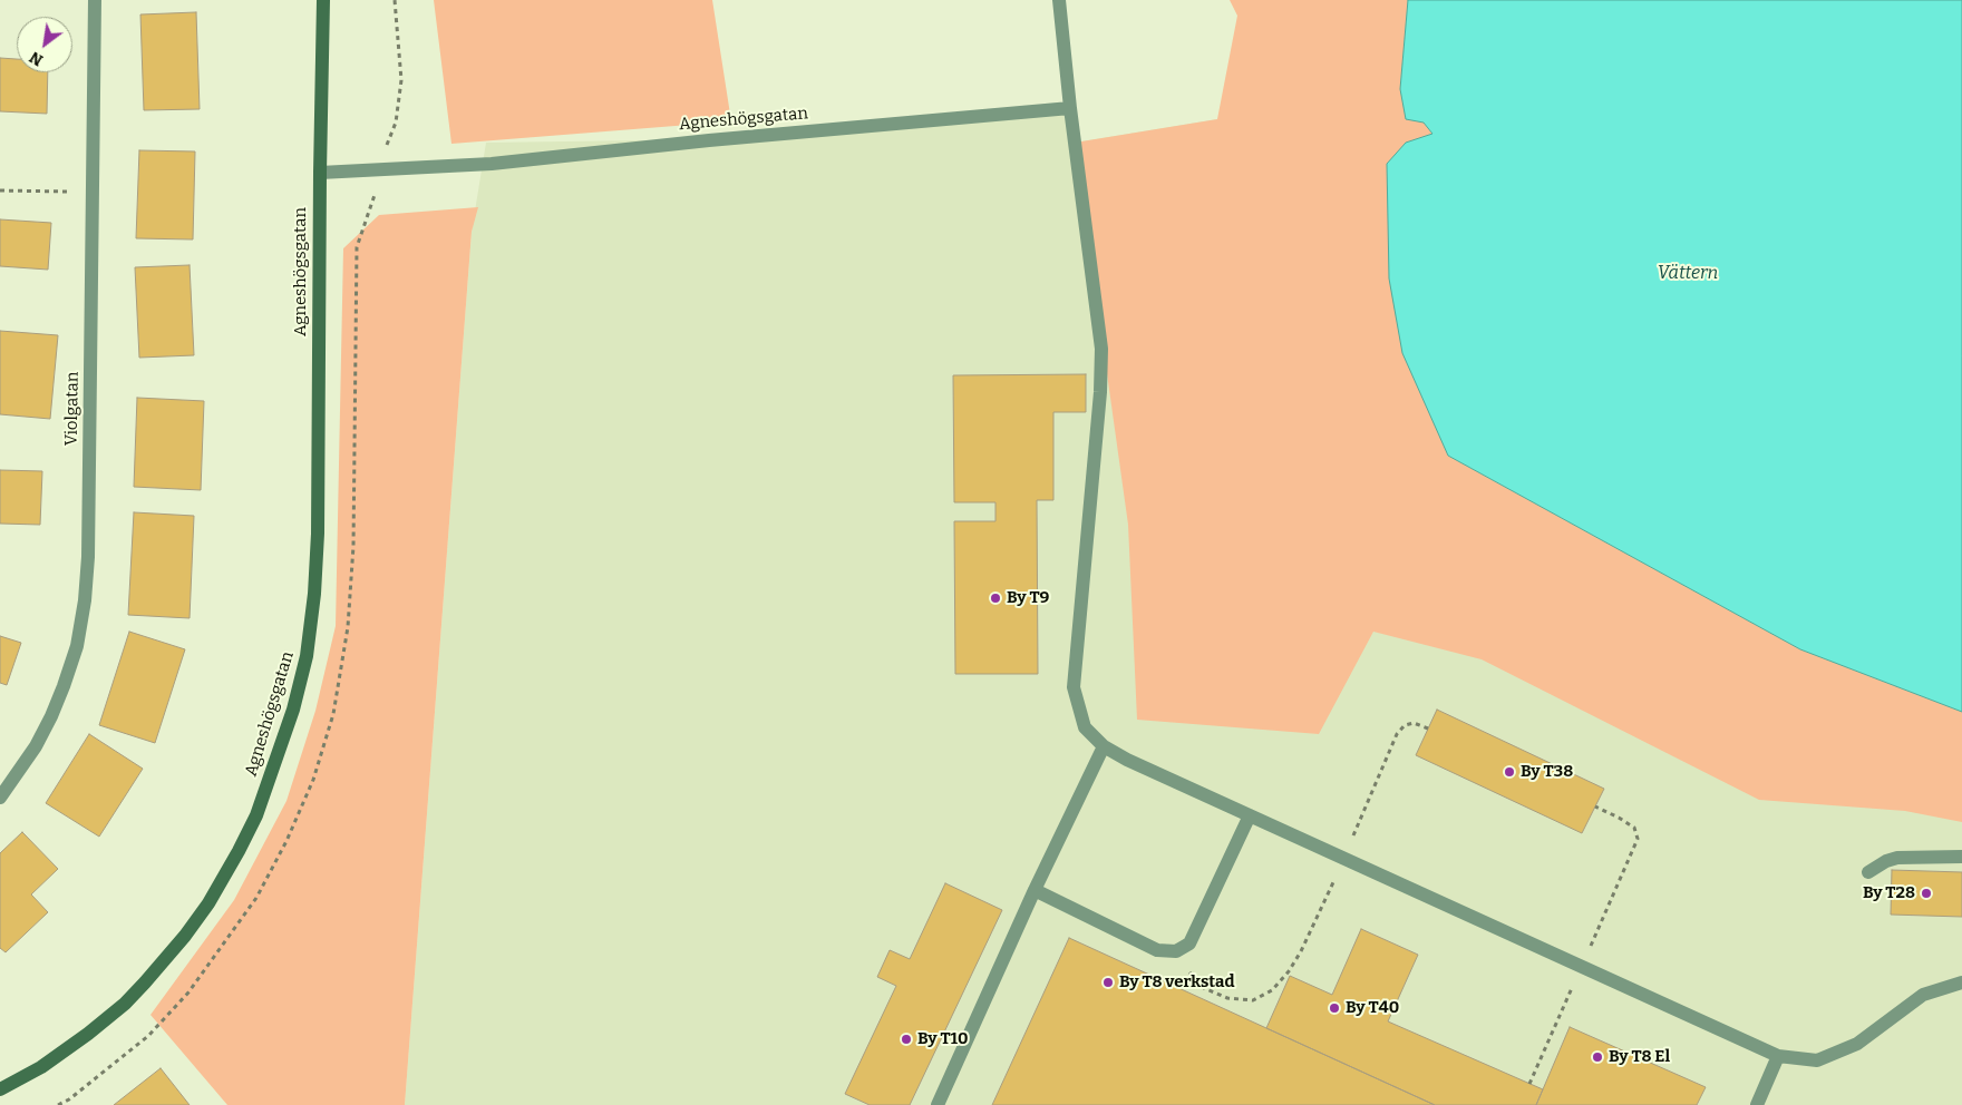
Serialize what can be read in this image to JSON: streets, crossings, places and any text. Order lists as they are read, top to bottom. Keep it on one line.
{"streets":{"street":["Agneshögsgatan","Violgatan"]},"water":["Vättern"],"places":["By T9","By T38","By T28","By T8 verkstad","By T40","By T10","By T8 El"],"north":"bottom left"}
